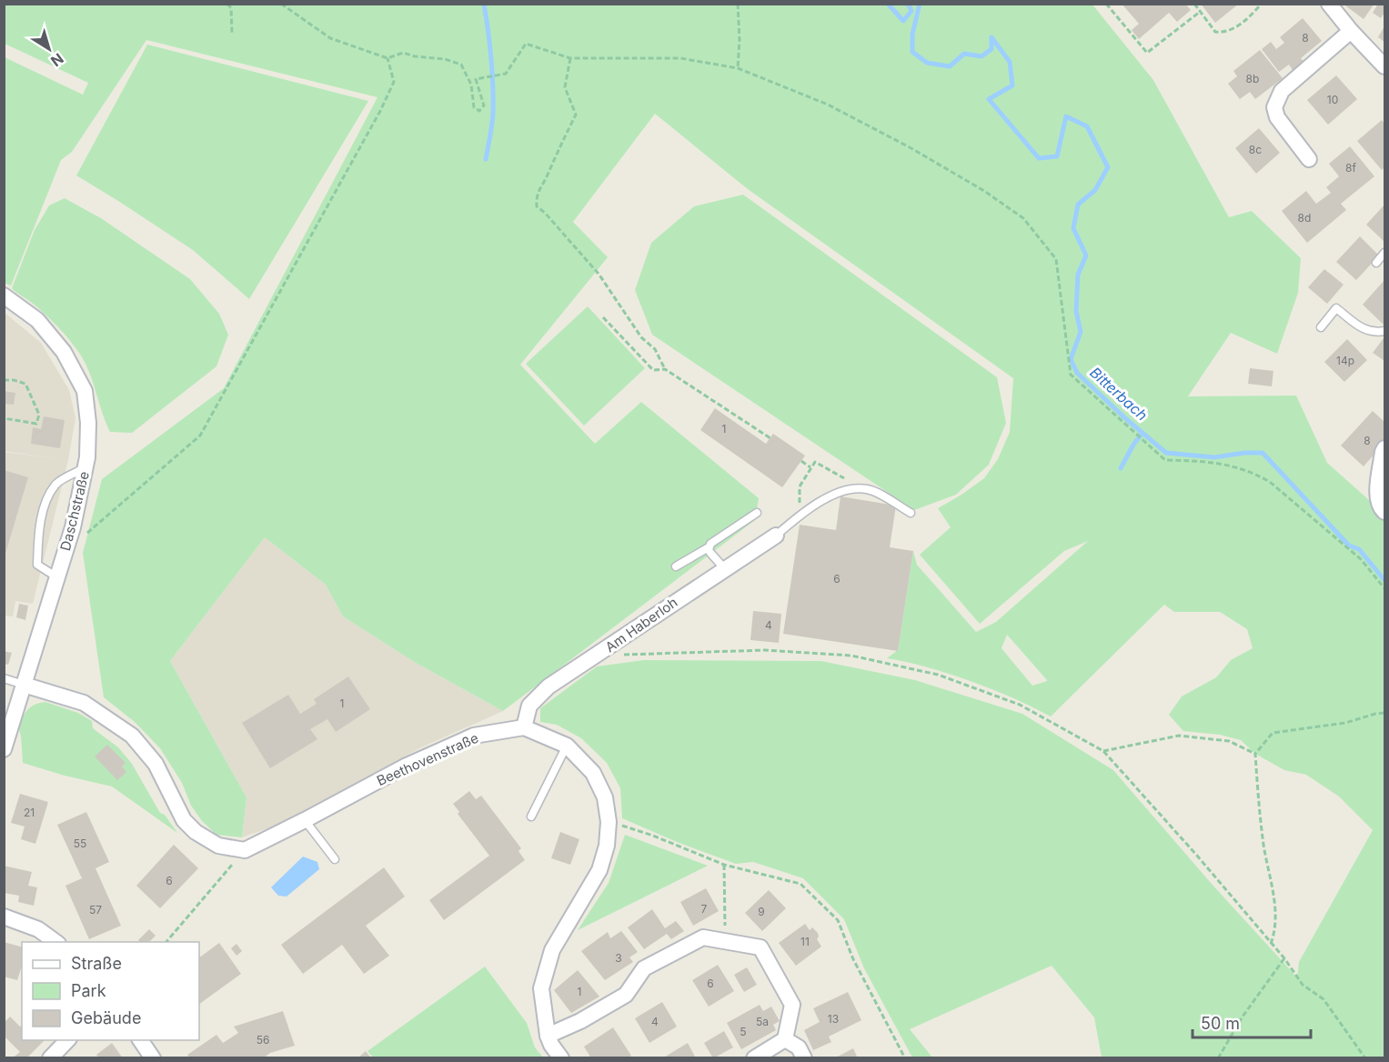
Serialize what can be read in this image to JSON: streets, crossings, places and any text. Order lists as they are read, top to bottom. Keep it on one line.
{"streets":{"street":["Daschstraße","Am Haberloh","Beethovenstraße"]},"crossings":[["Am Haberloh","Beethovenstraße"]],"water":["Bitterbach"],"house_numbers":["8","8b","10","8c","8f","8d","14p","1","8","6","4","1","21","55","6","7","57","9","11","3","6","1","13","4","5a","5","56"],"legend":["Straße","Park","Gebäude"],"scale_bar":"50 m","north":"bottom right"}
